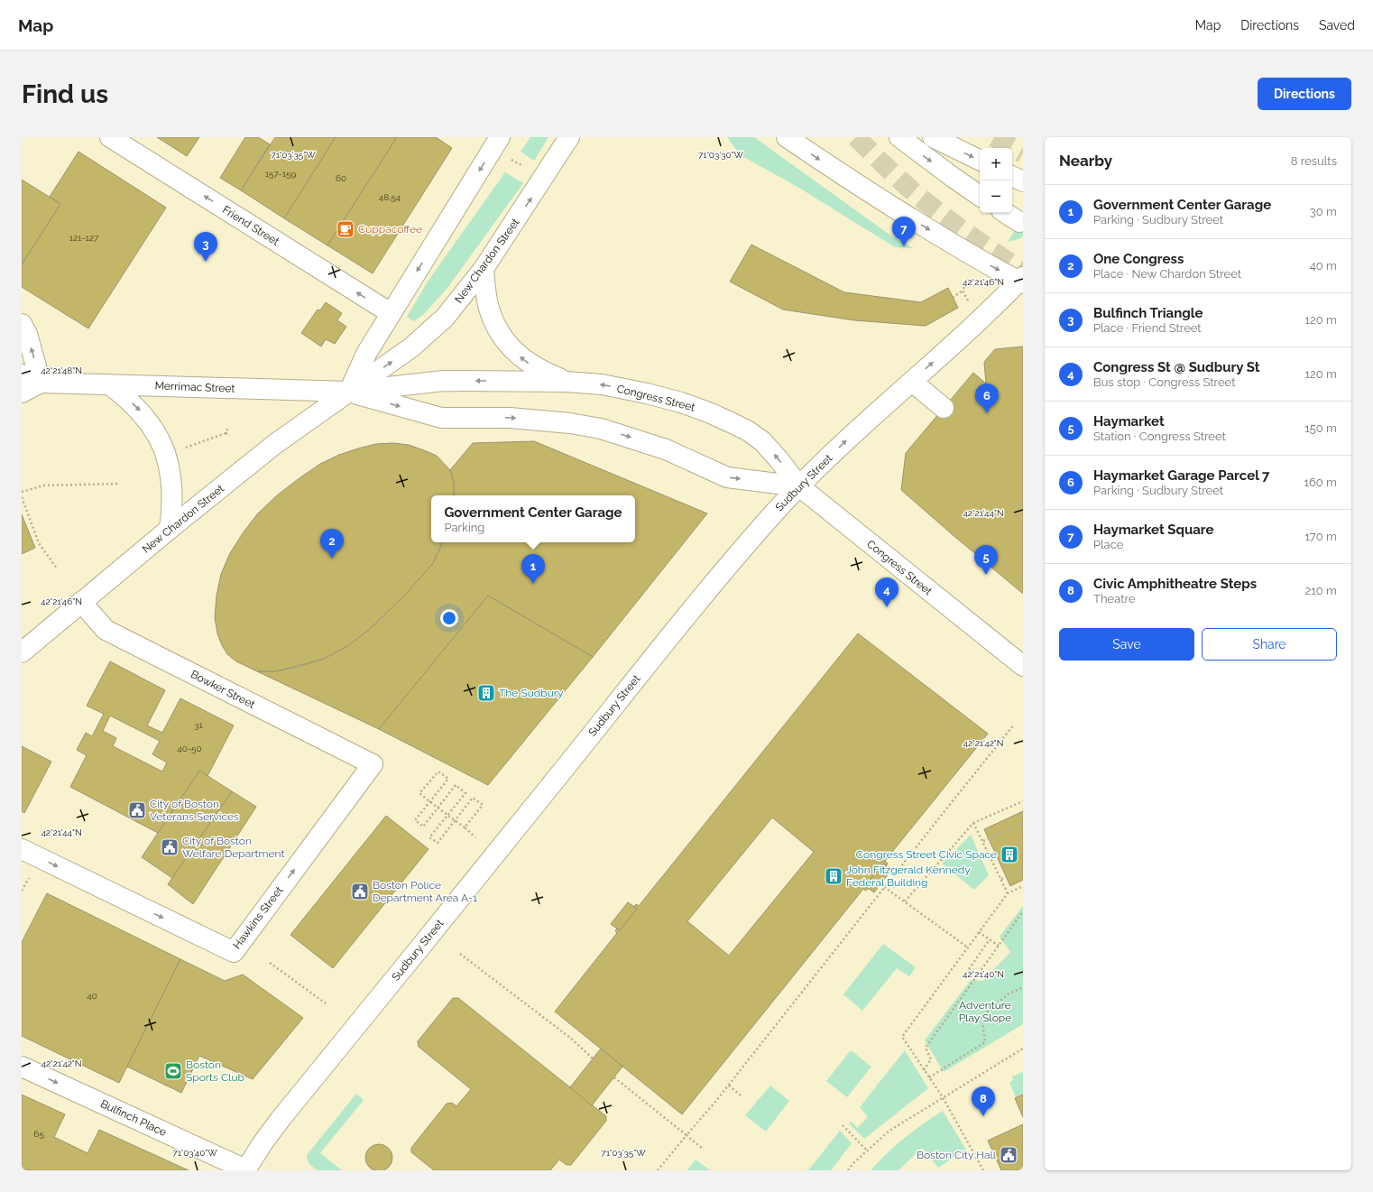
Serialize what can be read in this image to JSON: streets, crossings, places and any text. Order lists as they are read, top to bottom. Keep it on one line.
{"streets":{"main road":["Friend Street","New Chardon Street","Merrimac Street","Congress Street","Sudbury Street","Bowker Street","Hawkins Street","Bulfinch Place"]},"crossings":[["New Chardon Street","Merrimac Street"],["New Chardon Street","Congress Street"],["New Chardon Street","Bowker Street"],["Merrimac Street","Congress Street"],["Congress Street","Sudbury Street"],["Sudbury Street","Bulfinch Place"],["Bowker Street","Hawkins Street"]],"one_way":["Friend Street","Bulfinch Place"],"parks":["Adventure Play Slope"],"places":{"cafe":["Cuppacoffee"],"building":["The Sudbury","Congress Street Civic Space","John Fitzgerald Kennedy Federal Building"],"public building":["City of Boston Veterans Services","City of Boston Welfare Department","Boston Police Department Area A-1","Boston City Hall"],"sports":["Boston Sports Club"]},"house_numbers":["157-159","60","48,54","121-127","31","40-50","40","65"],"page":{"header":"Map","nav":["Map","Directions","Saved"],"buttons":["Directions",["Save","Share"]],"title":"Find us","heading":["Nearby","8 results"],"map_buttons":["+","−"],"list":[{"mark":"1","name":"Government Center Garage","note":"Parking · Sudbury Street","value":"30 m"},{"mark":"2","name":"One Congress","note":"Place · New Chardon Street","value":"40 m"},{"mark":"3","name":"Bulfinch Triangle","note":"Place · Friend Street","value":"120 m"},{"mark":"4","name":"Congress St @ Sudbury St","note":"Bus stop · Congress Street","value":"120 m"},{"mark":"5","name":"Haymarket","note":"Station · Congress Street","value":"150 m"},{"mark":"6","name":"Haymarket Garage Parcel 7","note":"Parking · Sudbury Street","value":"160 m"},{"mark":"7","name":"Haymarket Square","note":"Place","value":"170 m"},{"mark":"8","name":"Civic Amphitheatre Steps","note":"Theatre","value":"210 m"}],"pins":["7","3","6","2","5","1","4","8"],"popup":["Government Center Garage","Parking"]},"coordinates":["71°03'35\"W","71°03'30\"W","42°21'46\"N","42°21'48\"N","42°21'44\"N","42°21'42\"N","42°21'40\"N","71°03'40\"W"]}
